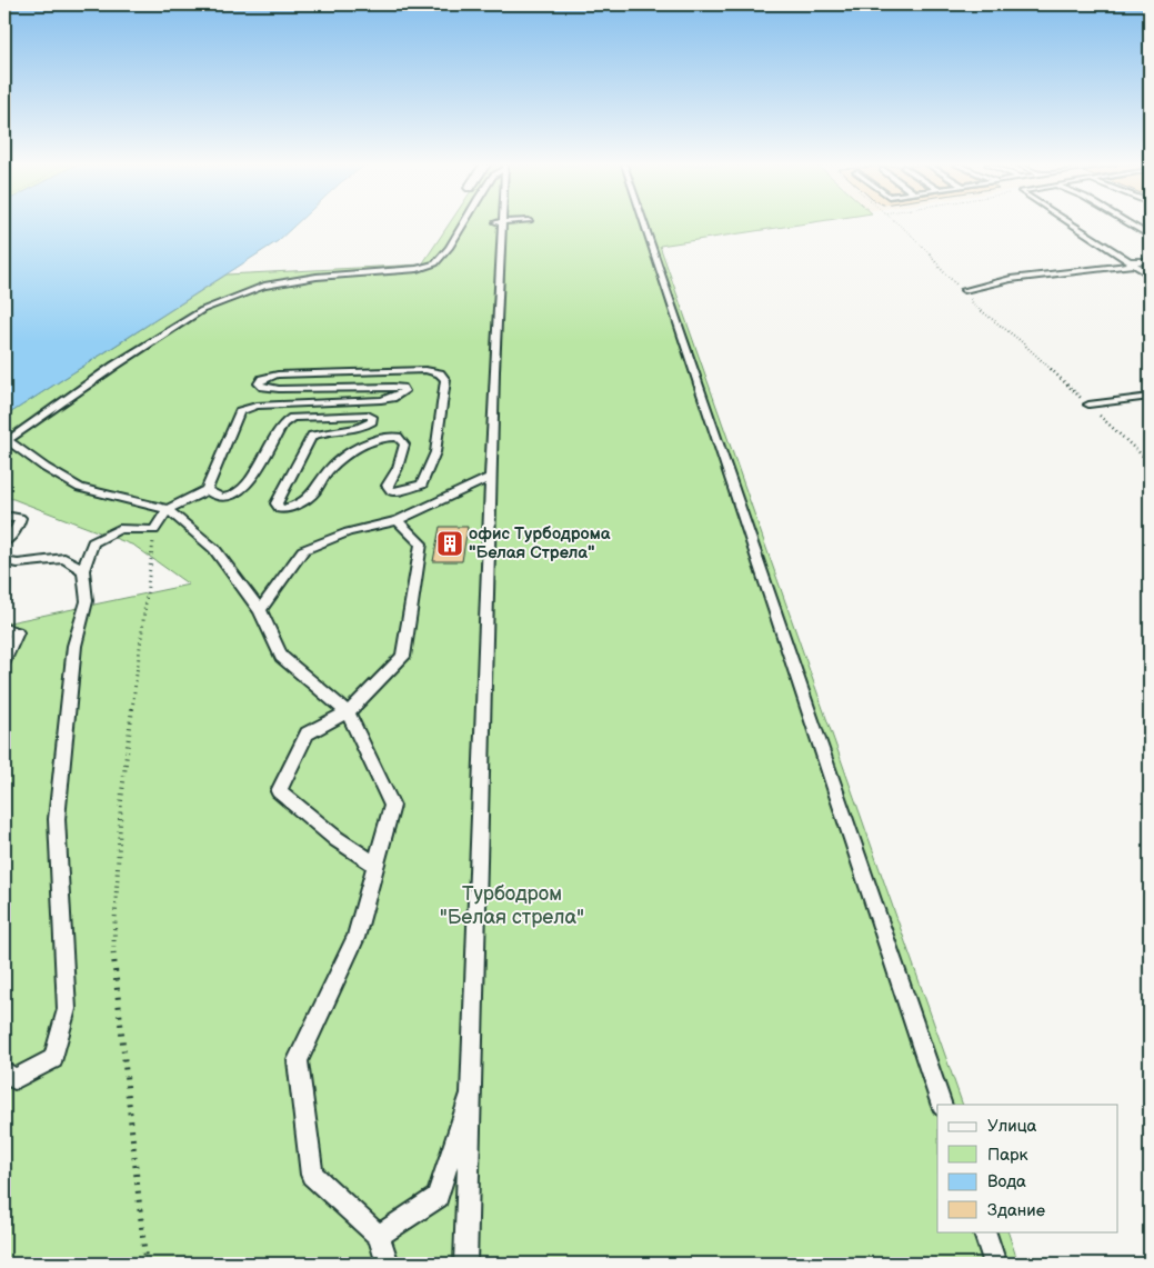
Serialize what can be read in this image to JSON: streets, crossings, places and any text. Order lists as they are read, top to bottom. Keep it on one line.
{"parks":["Турбодром \"Белая стрела\""],"places":{"building":["офис Турбодрома \"Белая Стрела\""]},"legend":["Улица","Парк","Вода","Здание"]}
